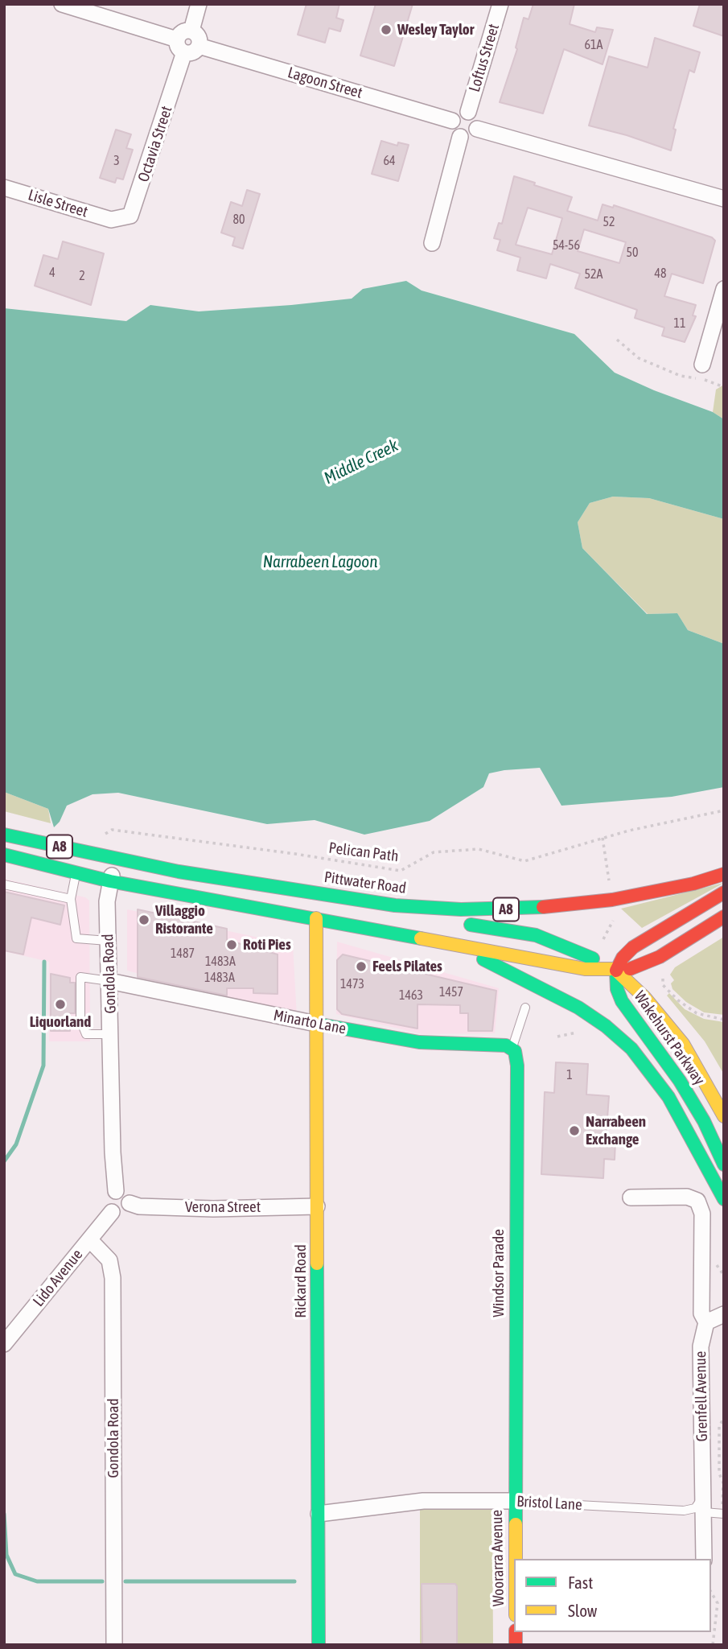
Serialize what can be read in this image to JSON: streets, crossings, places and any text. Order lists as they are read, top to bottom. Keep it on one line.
{"streets":{"main road":["A8","Pittwater Road","Minarto Lane","Wakehurst Parkway","Windsor Parade","Rickard Road","Woorarra Avenue"],"street":["Loftus Street","Lagoon Street","Octavia Street","Lisle Street","Gondola Road","Verona Street","Lido Avenue","Grenfell Avenue","Bristol Lane"],"path":["Pelican Path"]},"crossings":[["Loftus Street","Lagoon Street"],["Lagoon Street","Octavia Street"],["Octavia Street","Lisle Street"],["A8","Gondola Road"],["A8","Wakehurst Parkway"],["A8","Rickard Road"],["Pittwater Road","Gondola Road"],["Gondola Road","Minarto Lane"],["Gondola Road","Verona Street"],["Gondola Road","Lido Avenue"],["Minarto Lane","Windsor Parade"],["Minarto Lane","Rickard Road"],["Verona Street","Lido Avenue"],["Verona Street","Rickard Road"],["Windsor Parade","Bristol Lane"],["Windsor Parade","Woorarra Avenue"],["Rickard Road","Bristol Lane"],["Grenfell Avenue","Bristol Lane"],["Bristol Lane","Woorarra Avenue"]],"water":["Middle Creek","Narrabeen Lagoon"],"places":["Wesley Taylor","Villaggio Ristorante","Roti Pies","Feels Pilates","Liquorland","Narrabeen Exchange"],"house_numbers":["61A","3","64","80","52","54-56","50","4","48","52A","2","11","1487","1483A","1483A","1473","1457","1463","1"],"legend":["Fast","Slow"]}
